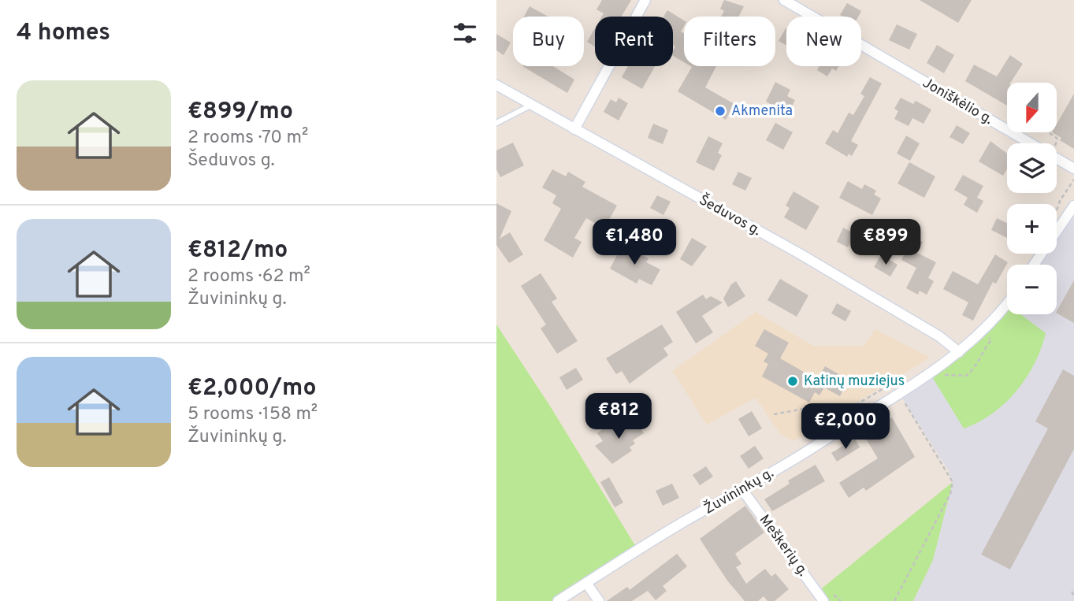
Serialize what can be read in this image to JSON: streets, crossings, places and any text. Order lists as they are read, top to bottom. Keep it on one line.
{"streets":{"street":["Joniškėlio g.","Šeduvos g.","Žuvininkų g.","Meškerių g."]},"crossings":[["Šeduvos g.","Žuvininkų g."],["Žuvininkų g.","Meškerių g."]],"places":["Akmenita","Katinų muziejus"],"north":"bottom","page":{"heading":"4 homes","chip":["Buy","Rent","Filters","New"],"list":[{"name":"€899/mo","note":"2 rooms · 70 m² · Šeduvos g."},{"name":"€812/mo","note":"2 rooms · 62 m² · Žuvininkų g."},{"name":"€2,000/mo","note":"5 rooms · 158 m² · Žuvininkų g."}],"map_buttons":["+","−"],"price":["€1,480","€899","€812","€2,000"]}}
